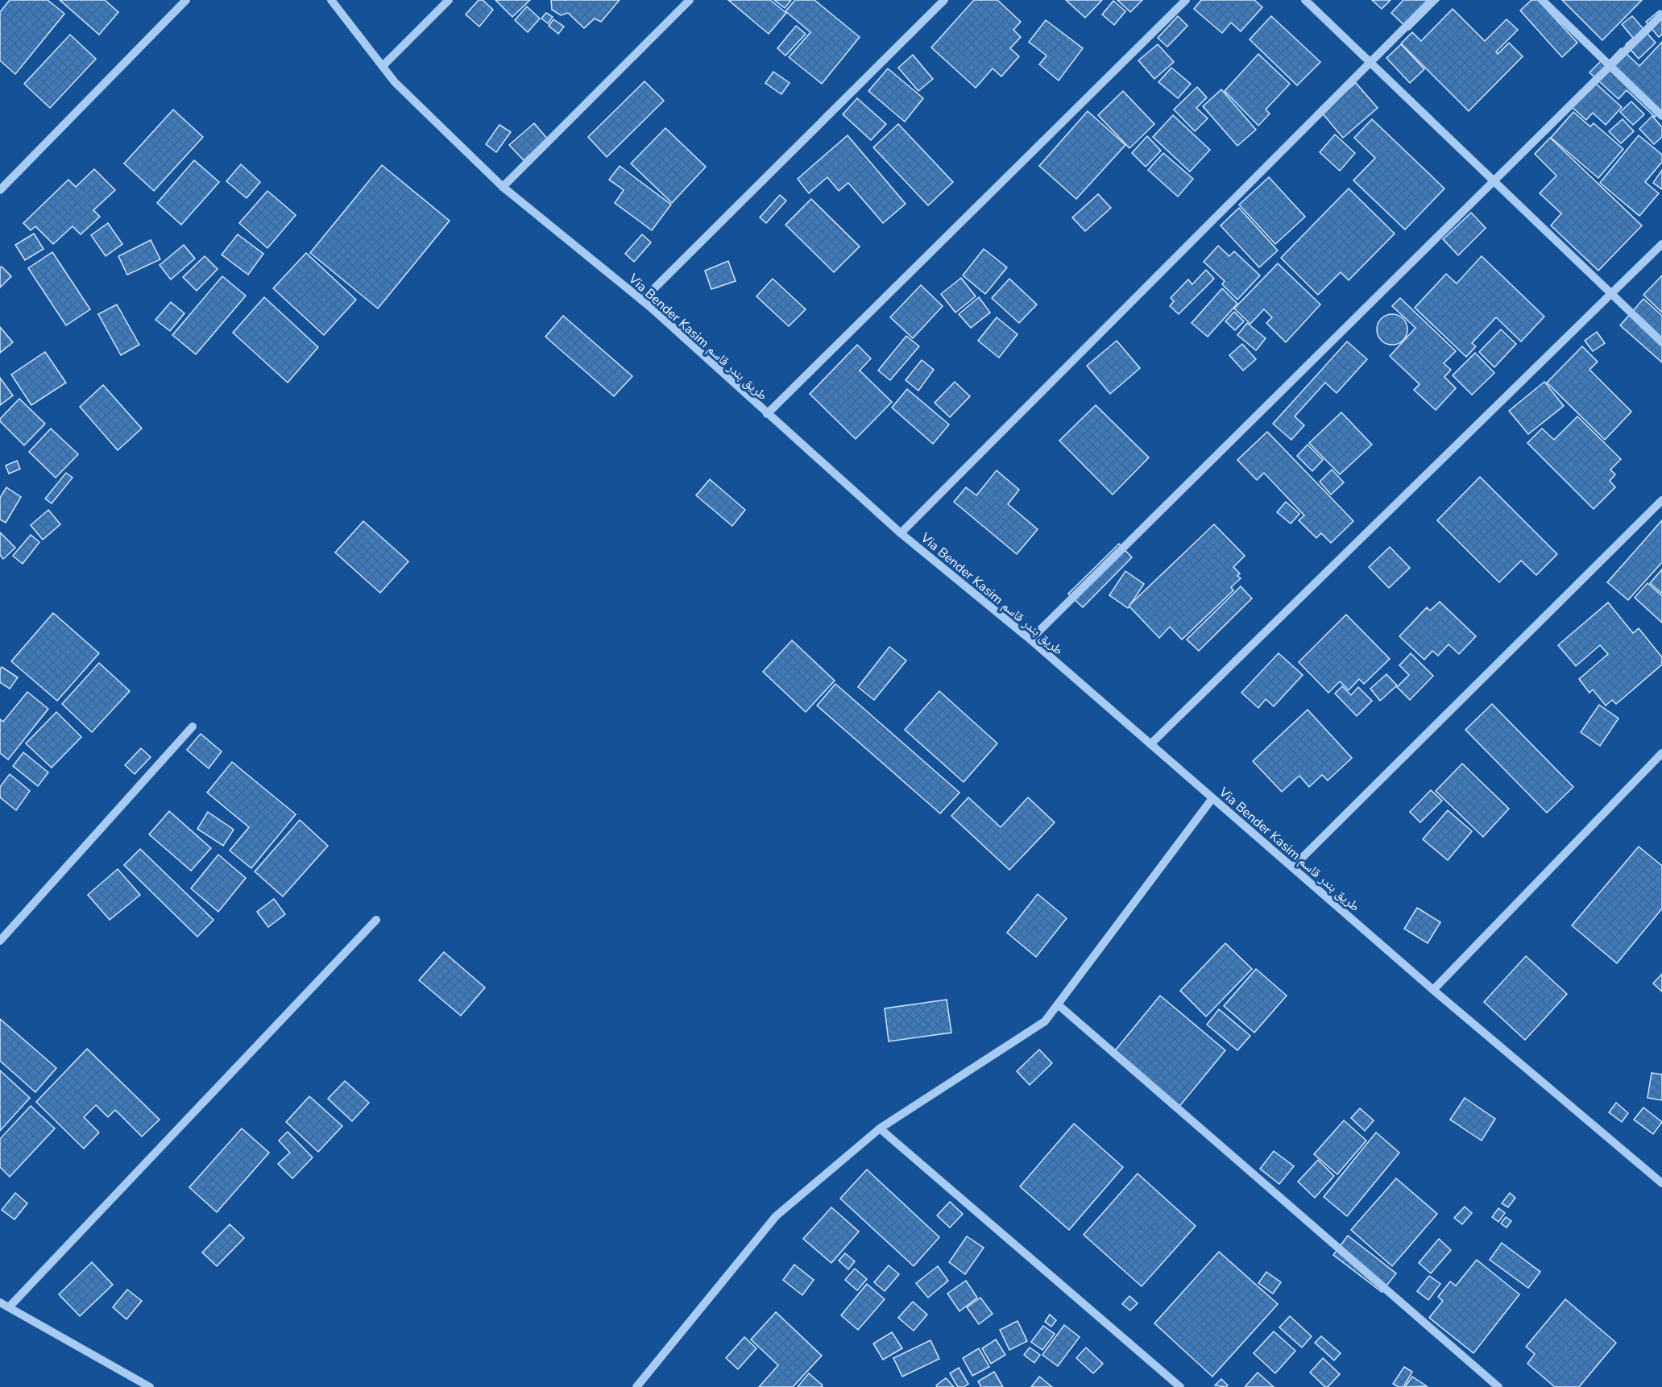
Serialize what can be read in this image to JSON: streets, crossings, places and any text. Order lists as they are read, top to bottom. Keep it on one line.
{"streets":{"street":["Via Bender Kasim طريق بندر قاسم"]}}
